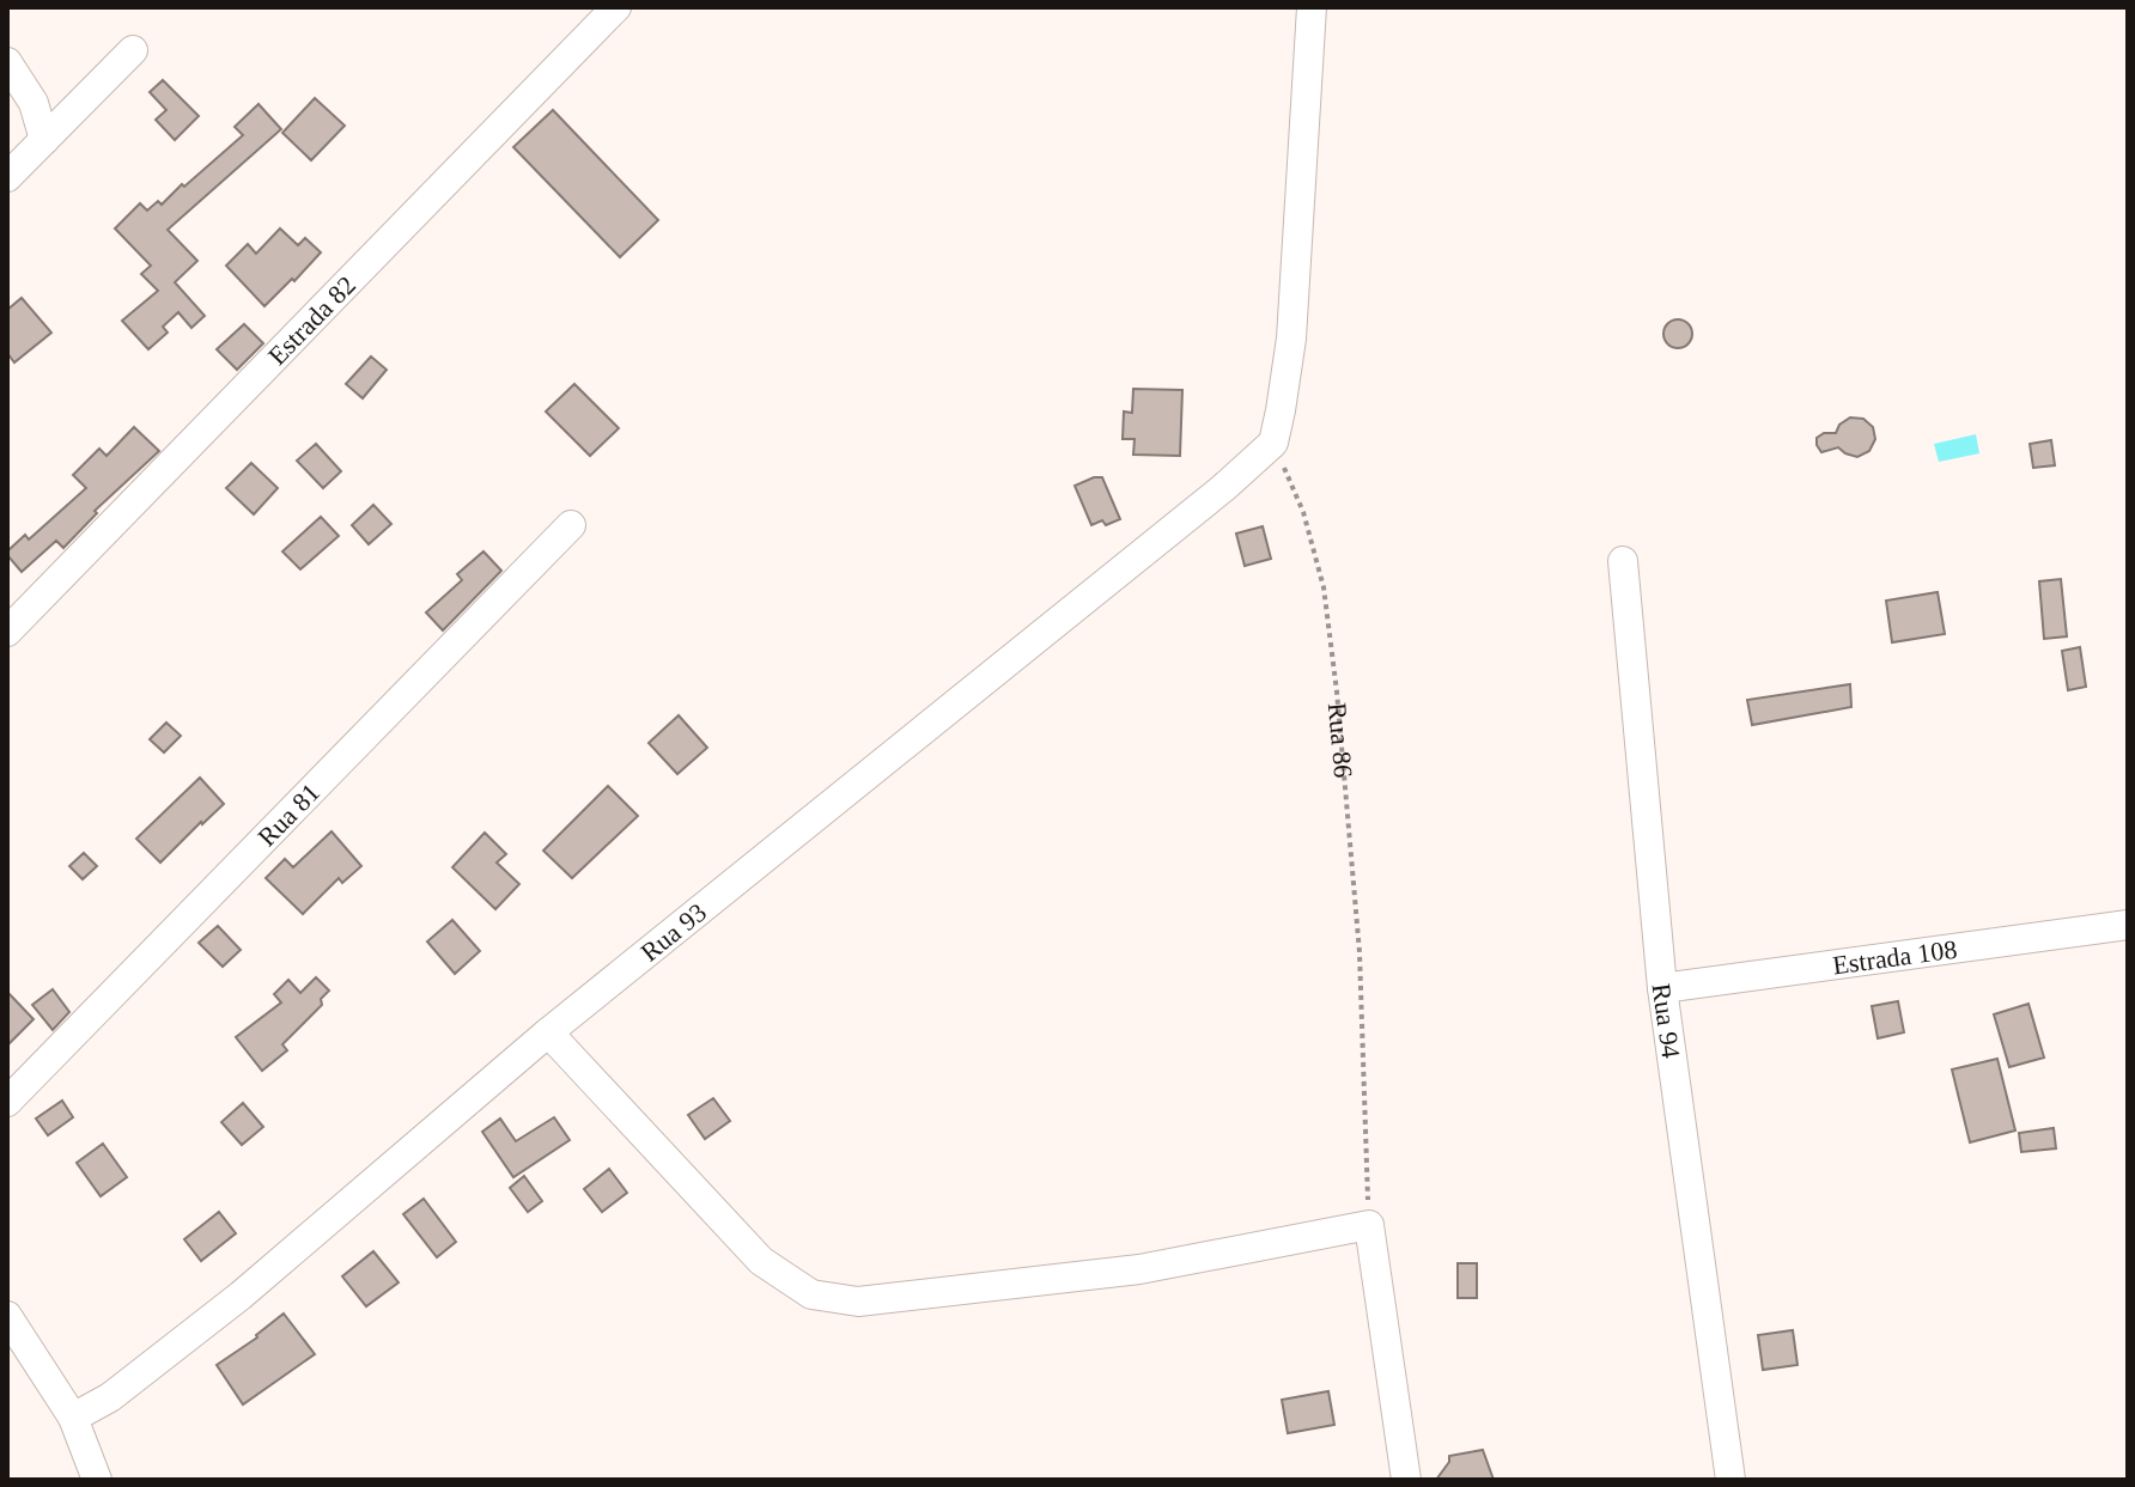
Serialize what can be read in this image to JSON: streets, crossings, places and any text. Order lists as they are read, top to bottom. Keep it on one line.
{"streets":{"street":["Estrada 82","Rua 81","Rua 93","Estrada 108","Rua 94"],"path":["Rua 86"]},"crossings":[["Rua 86","Rua 93"],["Estrada 108","Rua 94"]]}
